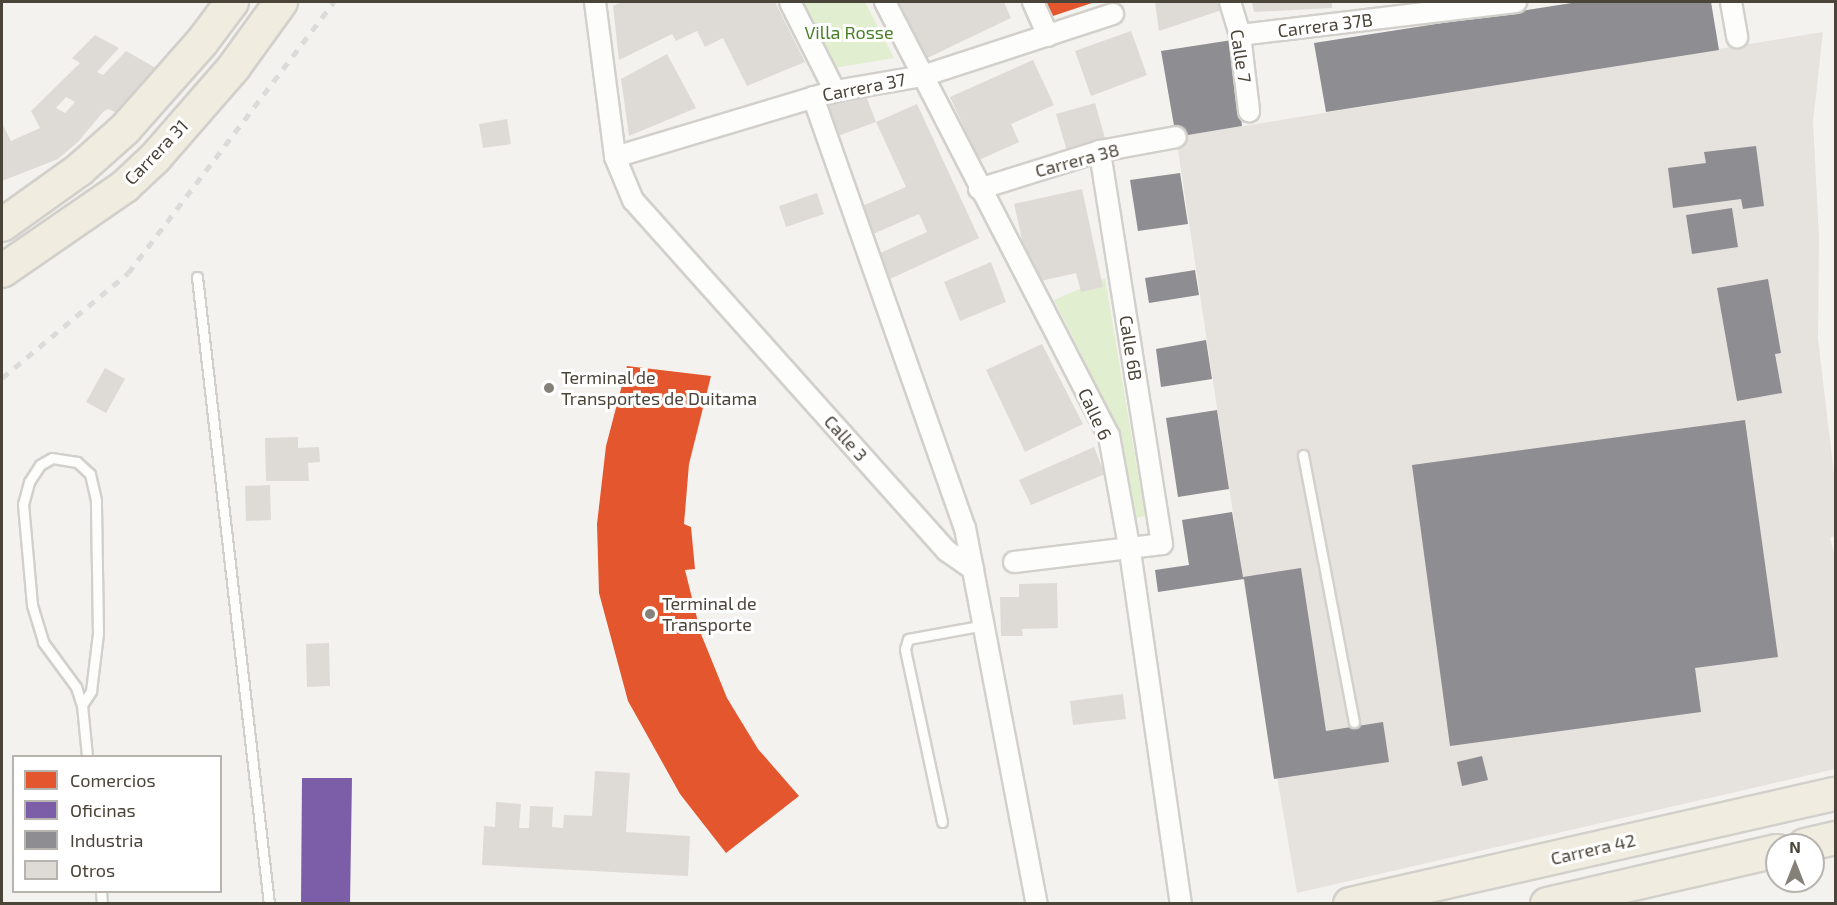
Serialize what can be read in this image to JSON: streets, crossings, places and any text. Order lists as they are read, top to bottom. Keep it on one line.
{"streets":{"highway":["Carrera 31","Carrera 42"],"street":["Carrera 37B","Calle 7","Carrera 37","Carrera 38","Calle 6B","Calle 6","Calle 3"]},"crossings":[["Carrera 37B","Calle 7"],["Carrera 37","Calle 6"],["Carrera 37","Calle 3"],["Carrera 38","Calle 6B"],["Carrera 38","Calle 6"],["Calle 6B","Calle 6"]],"parks":["Villa Rosse"],"places":["Terminal de Transportes de Duitama","Terminal de Transporte"],"legend":["Comercios","Oficinas","Industria","Otros"],"north":"top"}
